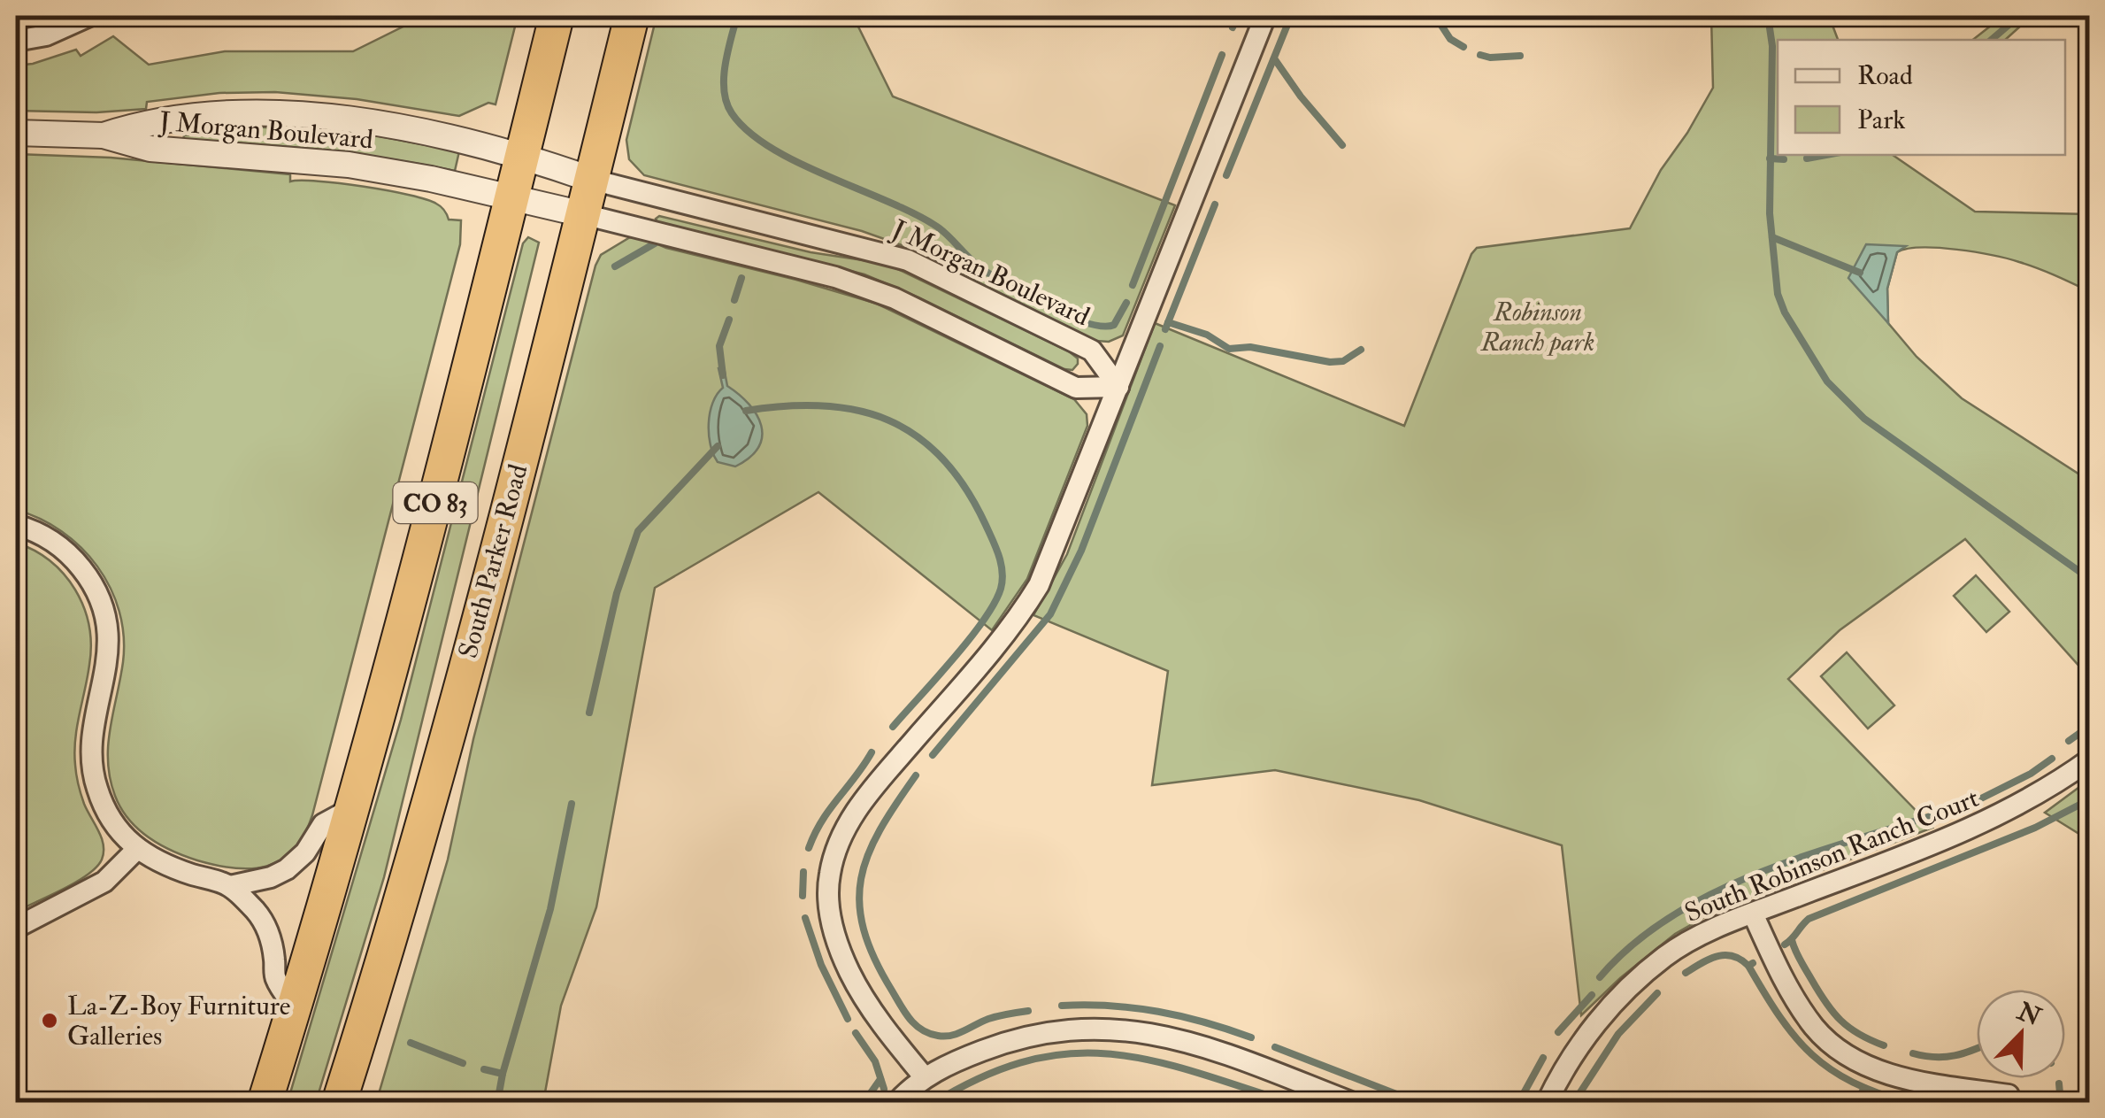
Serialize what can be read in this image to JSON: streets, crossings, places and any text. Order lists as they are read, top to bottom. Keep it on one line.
{"streets":{"highway":["CO 83","South Parker Road"],"street":["J Morgan Boulevard","South Robinson Ranch Court"]},"crossings":[["J Morgan Boulevard","CO 83"],["J Morgan Boulevard","South Parker Road"]],"parks":["Robinson Ranch park"],"places":["La-Z-Boy Furniture Galleries"],"legend":["Road","Park"],"north":"top right"}
